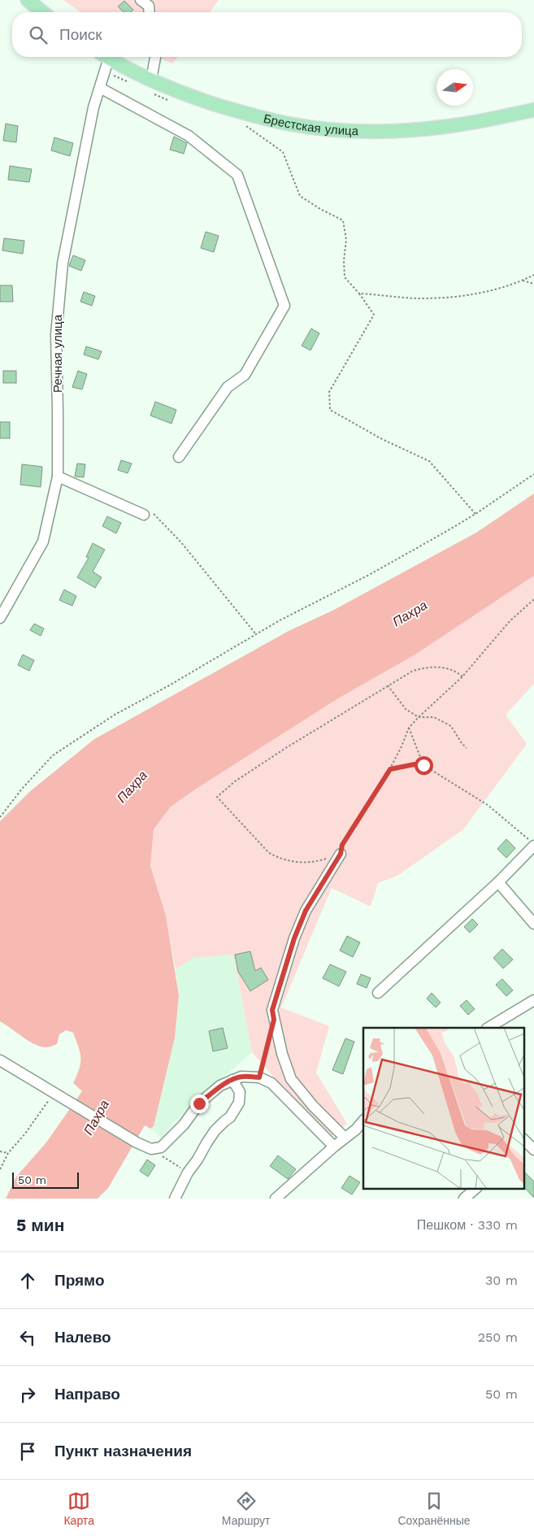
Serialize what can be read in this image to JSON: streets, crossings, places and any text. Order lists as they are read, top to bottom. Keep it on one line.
{"streets":{"main road":["Брестская улица"],"street":["Речная улица"]},"water":["Пахра"],"scale_bar":"50 m","north":"right","page":{"search":"Поиск","scale":"50 m","heading":["5 мин","Пешком · 330 m"],"list":[["Прямо","30 m"],["Налево","250 m"],["Направо","50 m"],"Пункт назначения"],"nav":["Карта","Маршрут","Сохранённые"]}}
